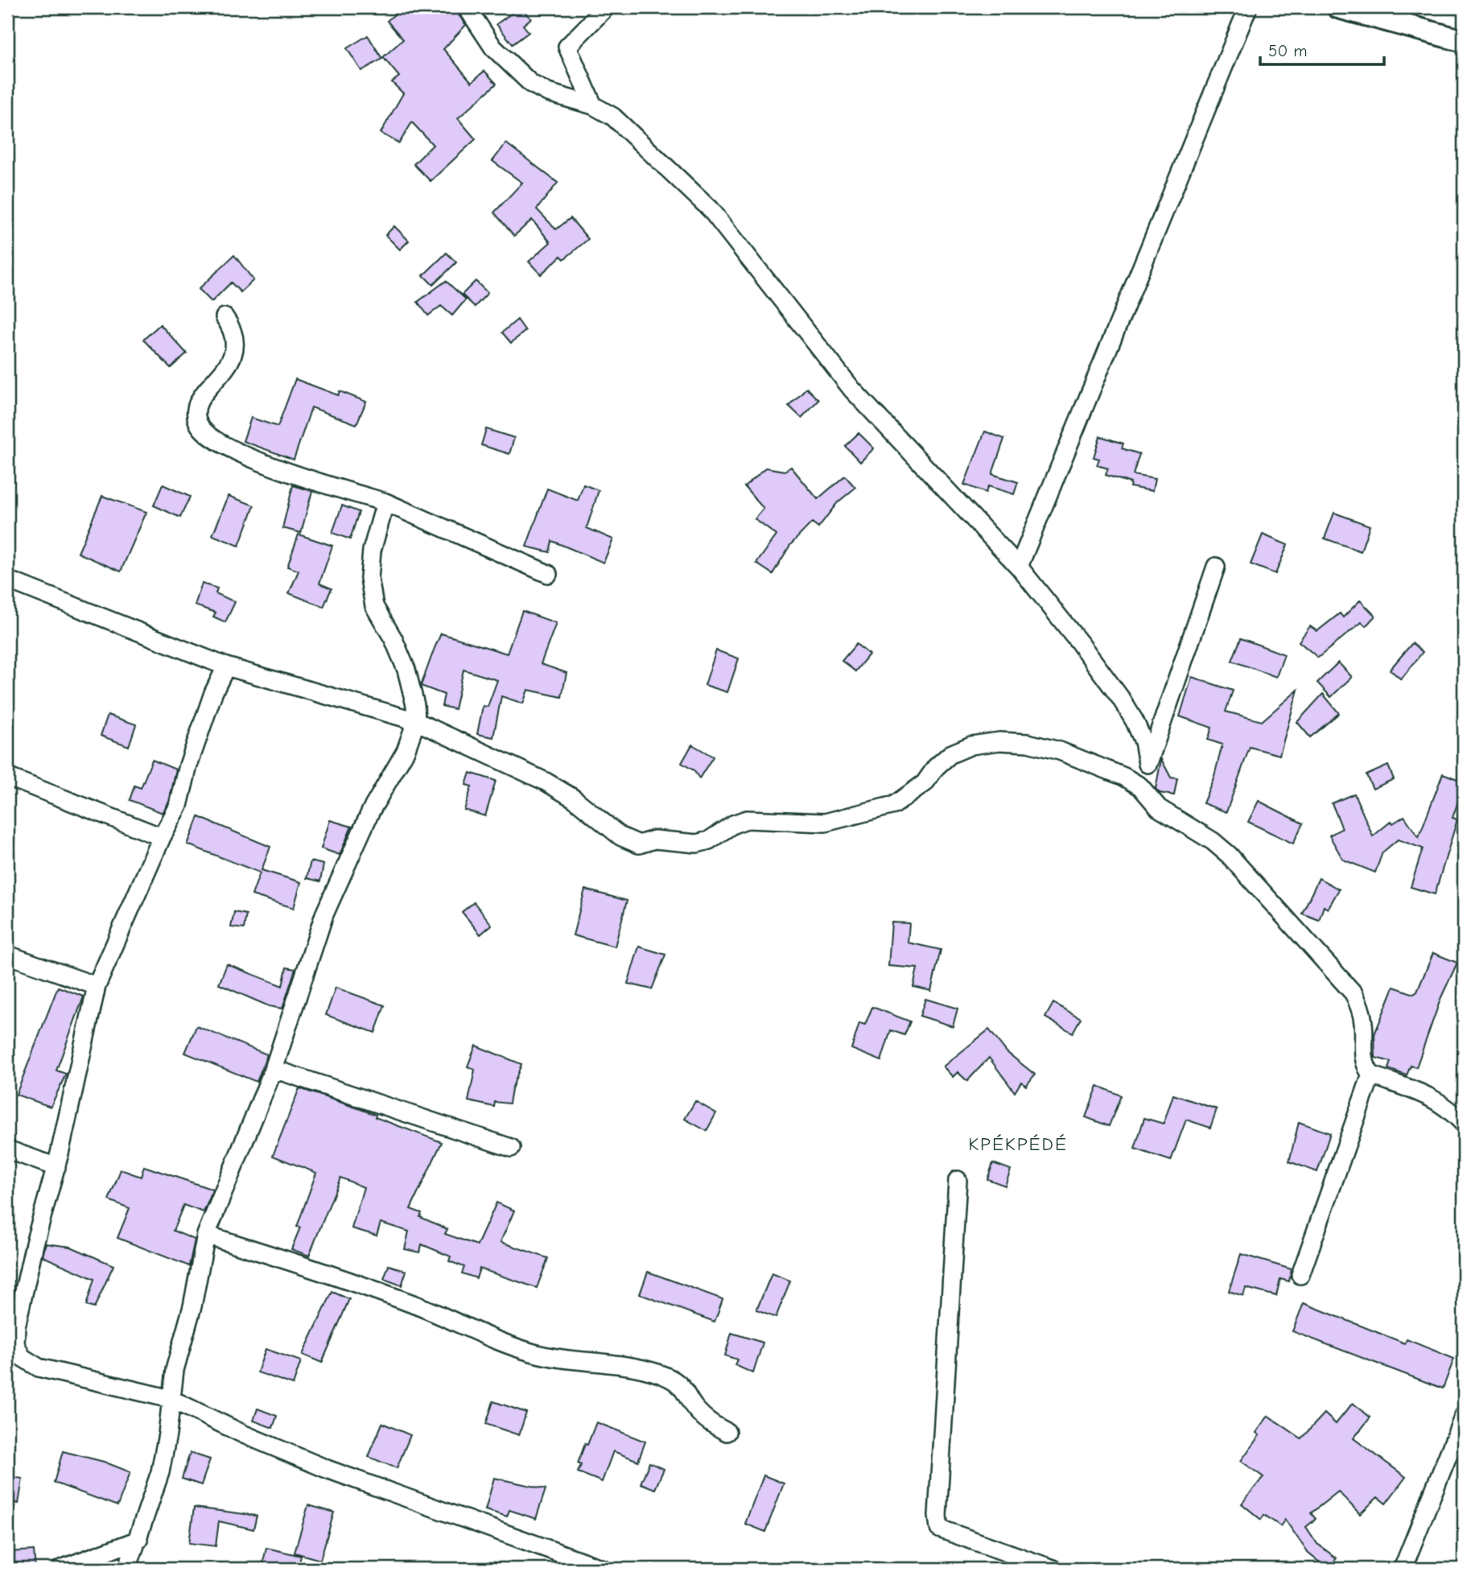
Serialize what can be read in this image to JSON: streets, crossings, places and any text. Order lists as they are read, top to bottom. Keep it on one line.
{"districts":["KPÉKPÉDÉ"],"scale_bar":"50 m"}
